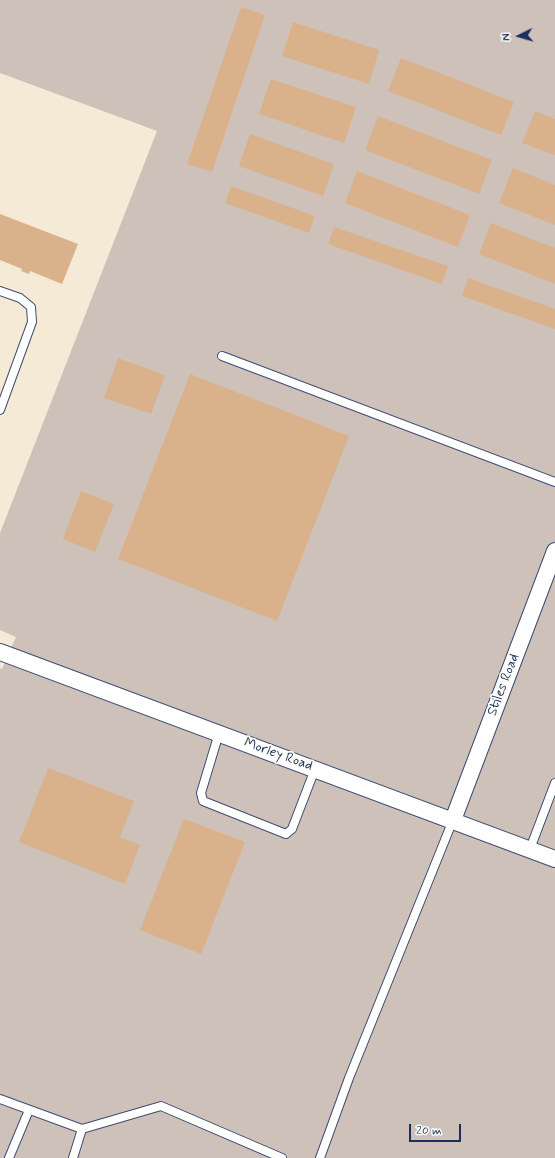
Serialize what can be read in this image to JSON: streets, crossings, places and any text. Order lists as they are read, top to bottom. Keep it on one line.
{"streets":{"street":["Stiles Road","Morley Road"]},"crossings":[["Stiles Road","Morley Road"]],"scale_bar":"20 m","north":"left"}
